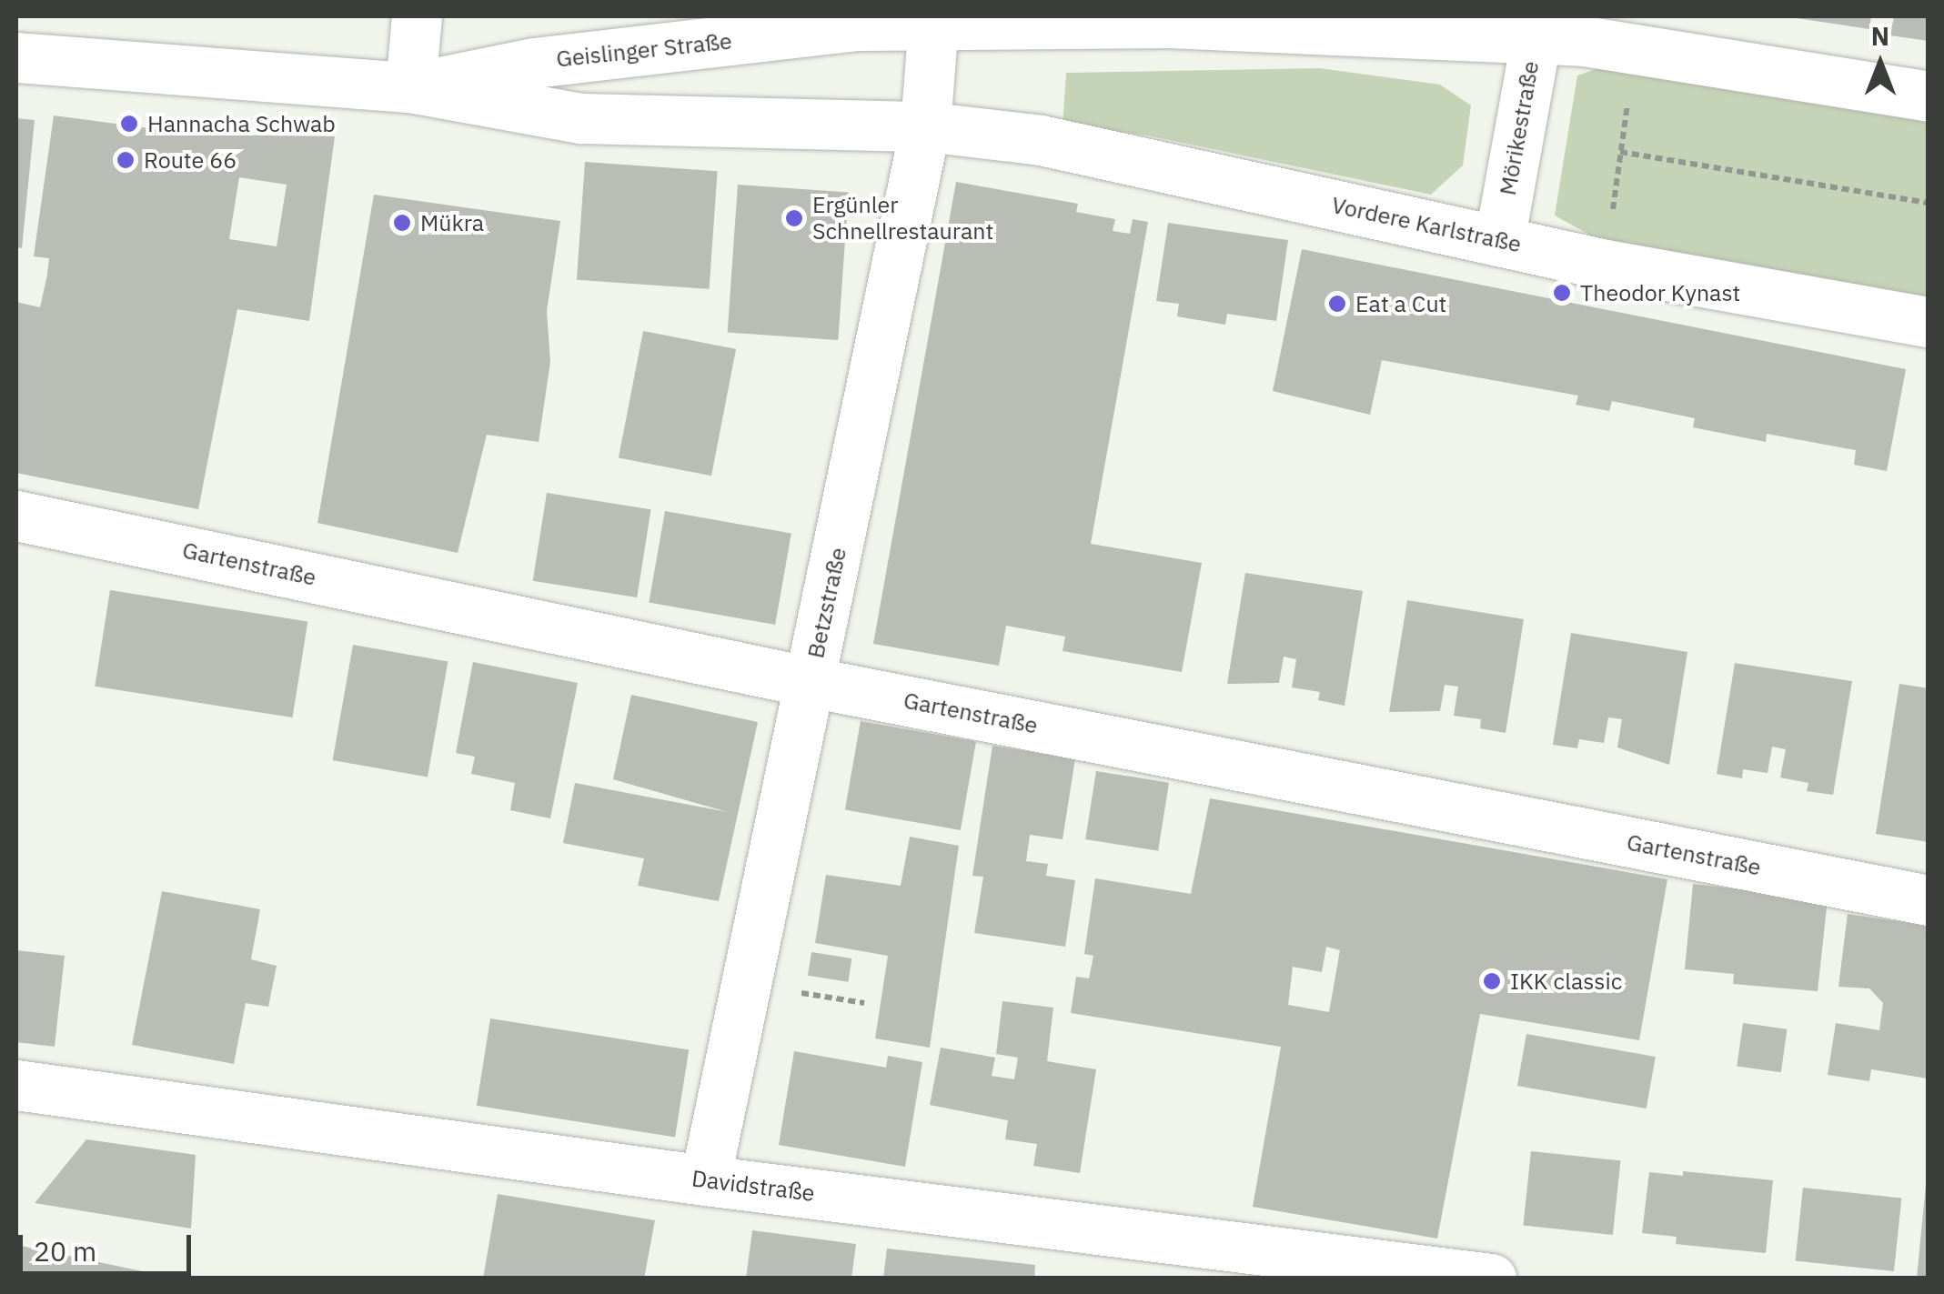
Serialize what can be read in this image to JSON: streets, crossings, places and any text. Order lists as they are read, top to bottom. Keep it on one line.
{"streets":{"street":["Geislinger Straße","Mörikestraße","Vordere Karlstraße","Gartenstraße","Betzstraße","Davidstraße"]},"crossings":[["Geislinger Straße","Vordere Karlstraße"],["Geislinger Straße","Betzstraße"],["Mörikestraße","Vordere Karlstraße"],["Vordere Karlstraße","Betzstraße"],["Gartenstraße","Betzstraße"],["Betzstraße","Davidstraße"]],"places":["Hannacha Schwab","Route 66","Ergünler Schnellrestaurant","Mükra","Theodor Kynast","Eat a Cut","IKK classic"],"scale_bar":"20 m","north":"top"}
